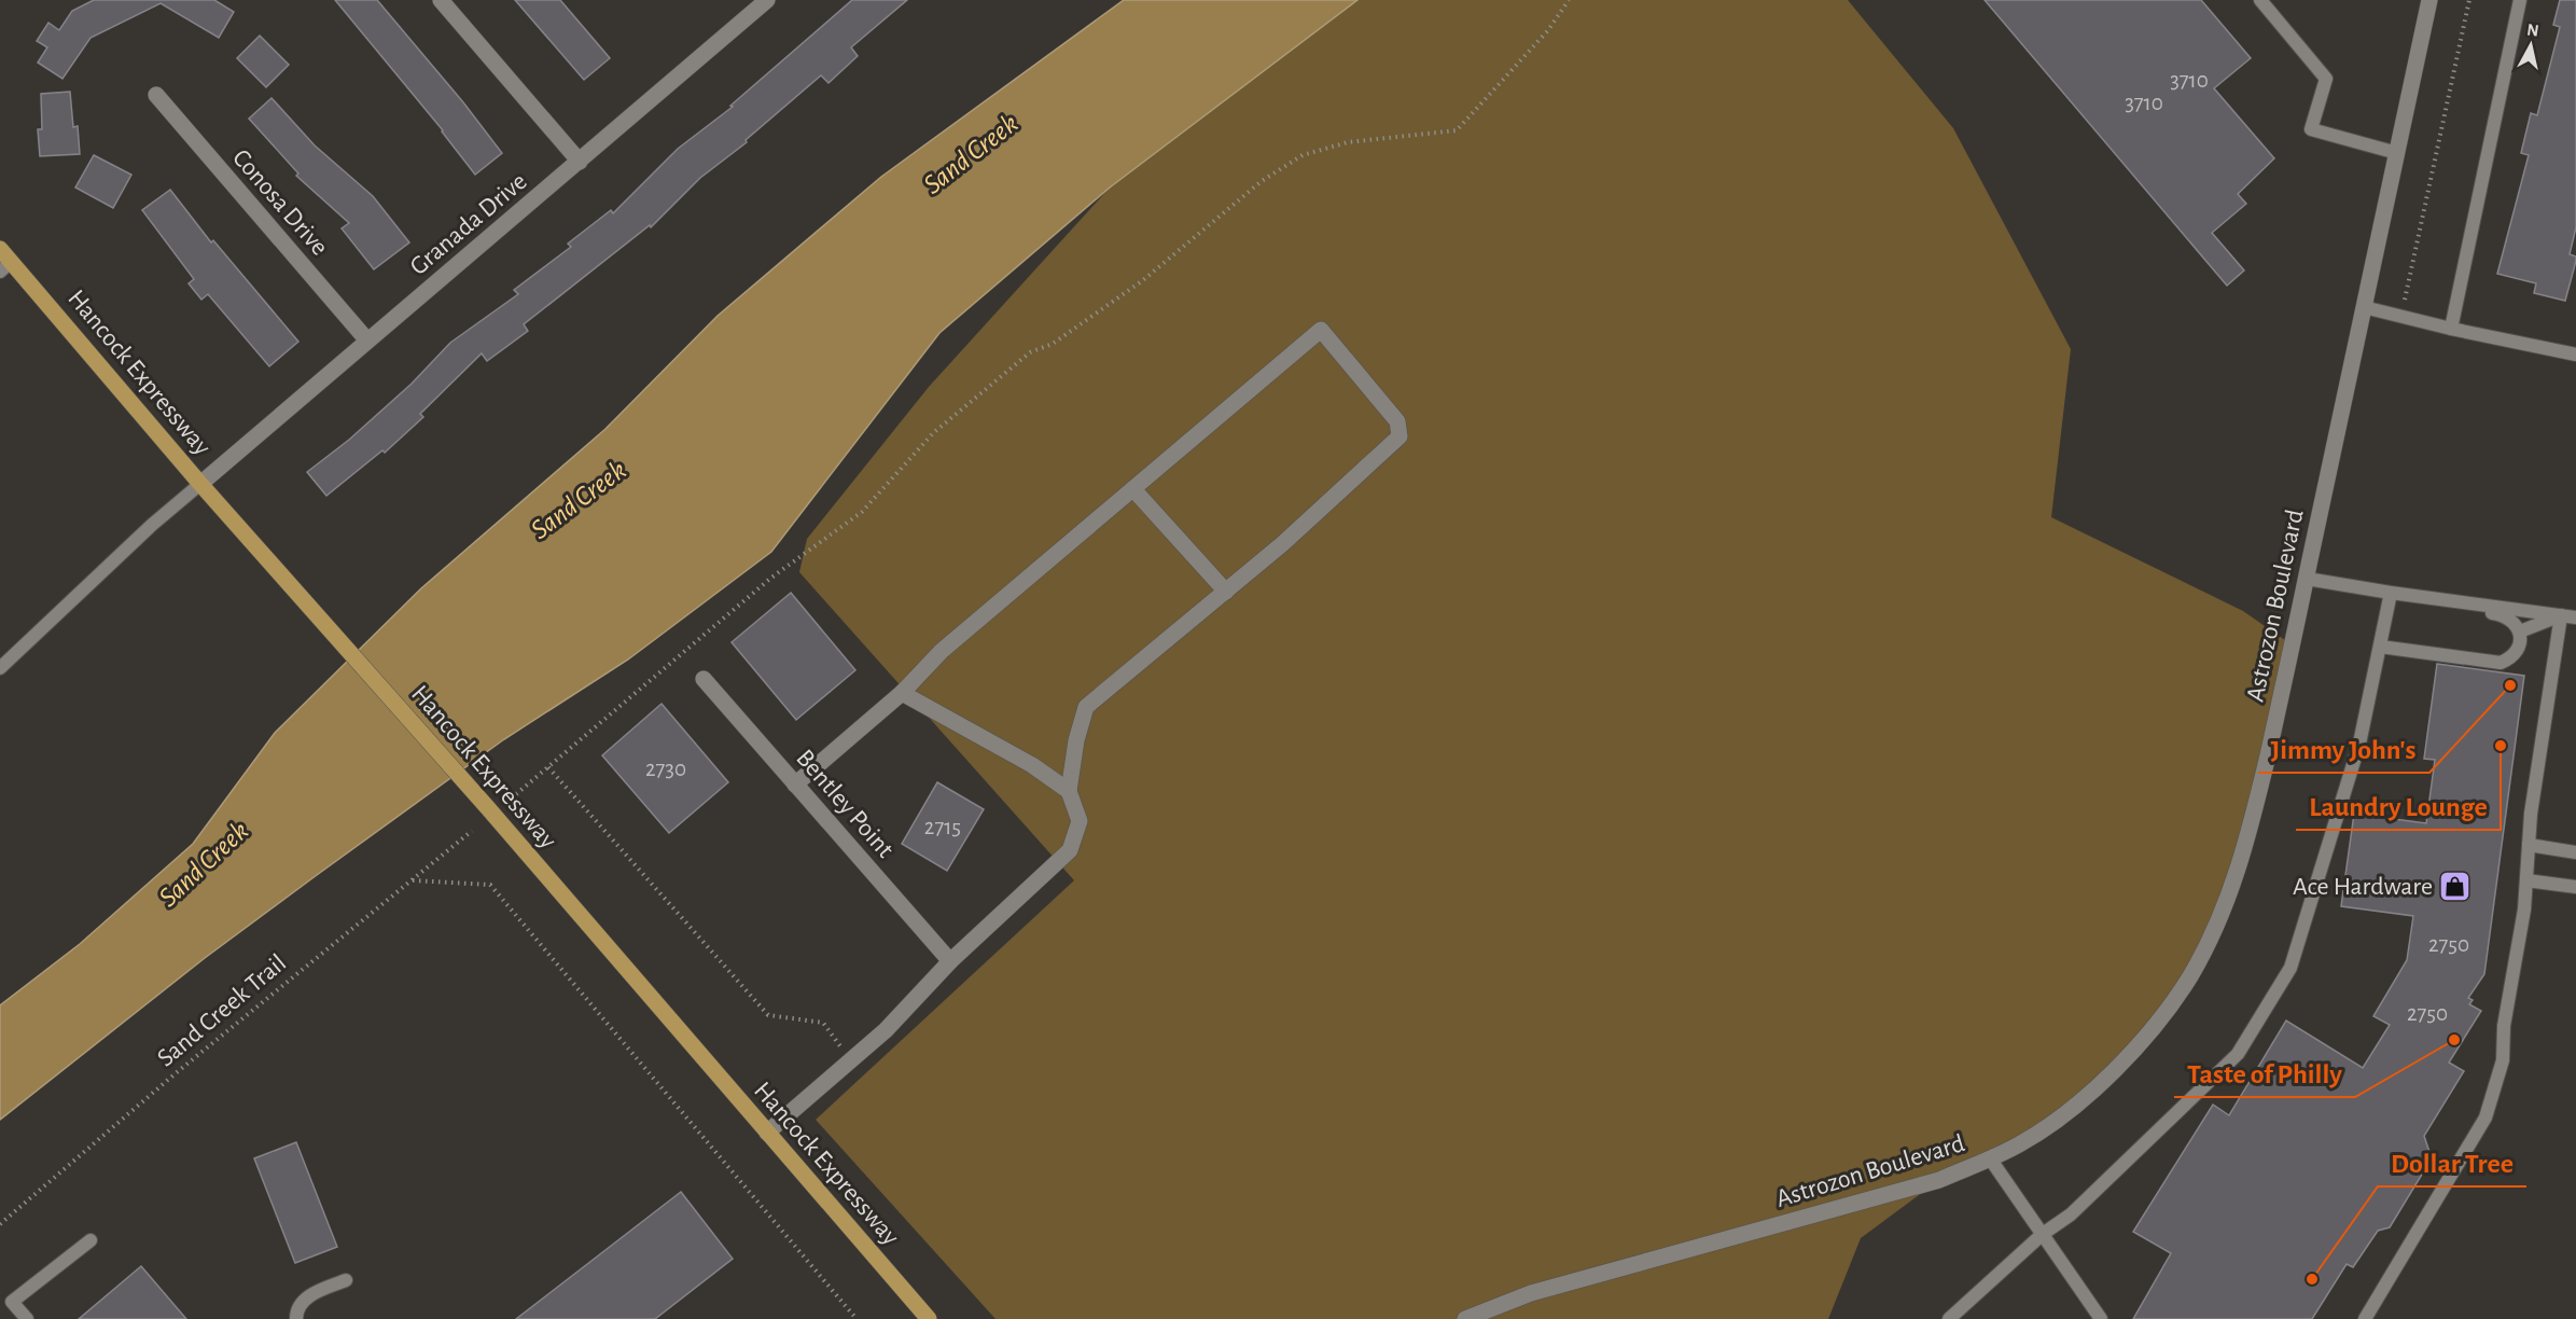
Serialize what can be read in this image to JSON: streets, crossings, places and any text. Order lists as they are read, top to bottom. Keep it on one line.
{"streets":{"main road":["Hancock Expressway"],"street":["Conosa Drive","Granada Drive","Astrozon Boulevard","Bentley Point"],"path":["Sand Creek Trail"]},"crossings":[["Conosa Drive","Granada Drive"],["Granada Drive","Hancock Expressway"]],"water":["Sand Creek"],"places":{"other":["Jimmy John's","Laundry Lounge","Taste of Philly","Dollar Tree"],"shop":["Ace Hardware"]},"house_numbers":["3710","3710","2730","2715","2750","2750"],"north":"top"}
